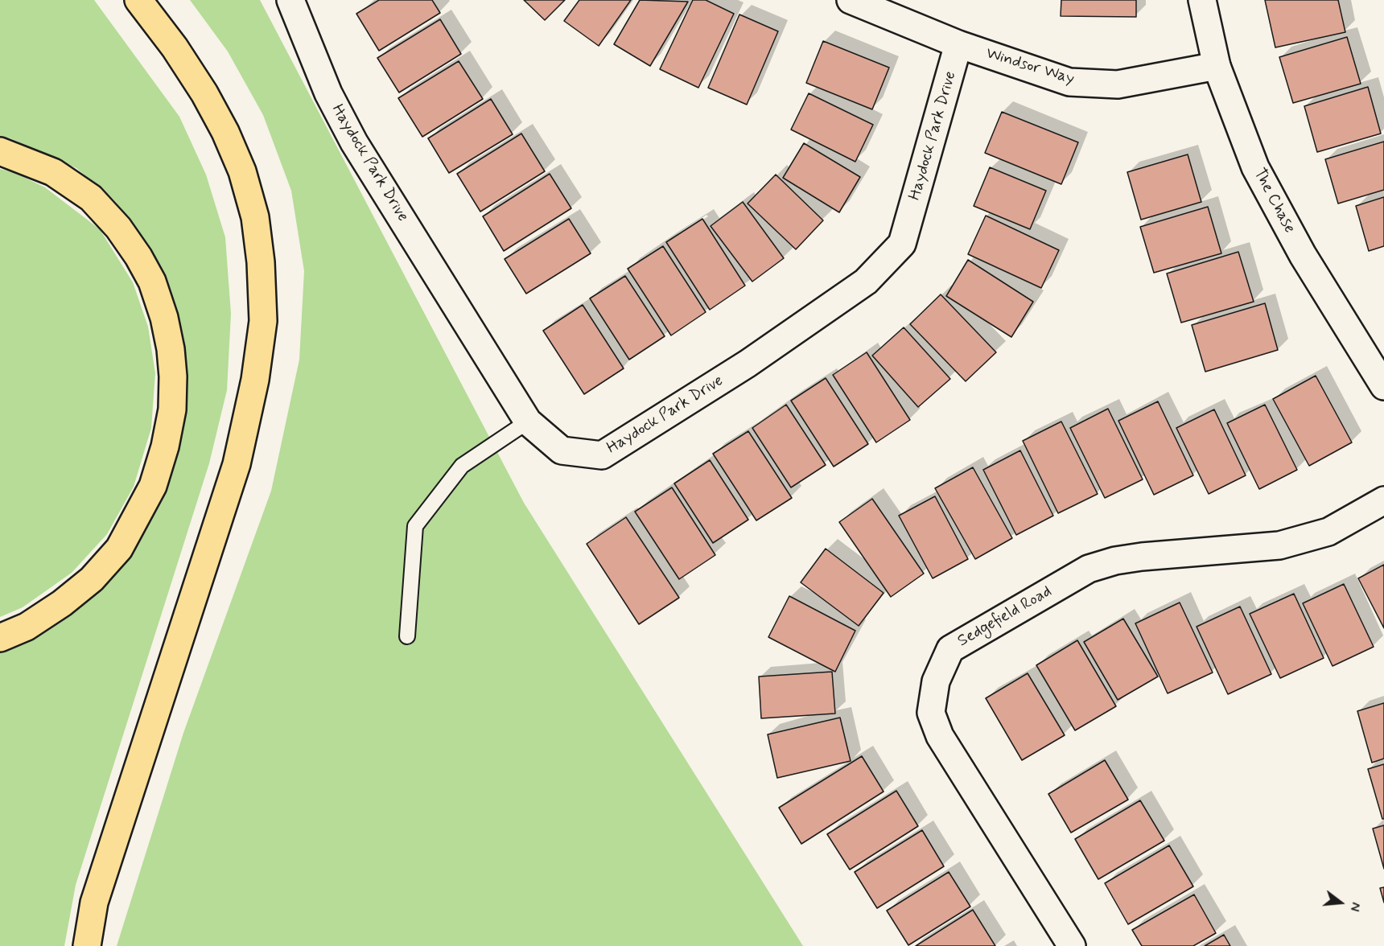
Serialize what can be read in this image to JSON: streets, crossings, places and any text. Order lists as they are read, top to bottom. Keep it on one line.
{"streets":{"street":["Windsor Way","Haydock Park Drive","The Chase","Sedgefield Road"]},"crossings":[["Windsor Way","Haydock Park Drive"],["Windsor Way","The Chase"]],"north":"right"}
